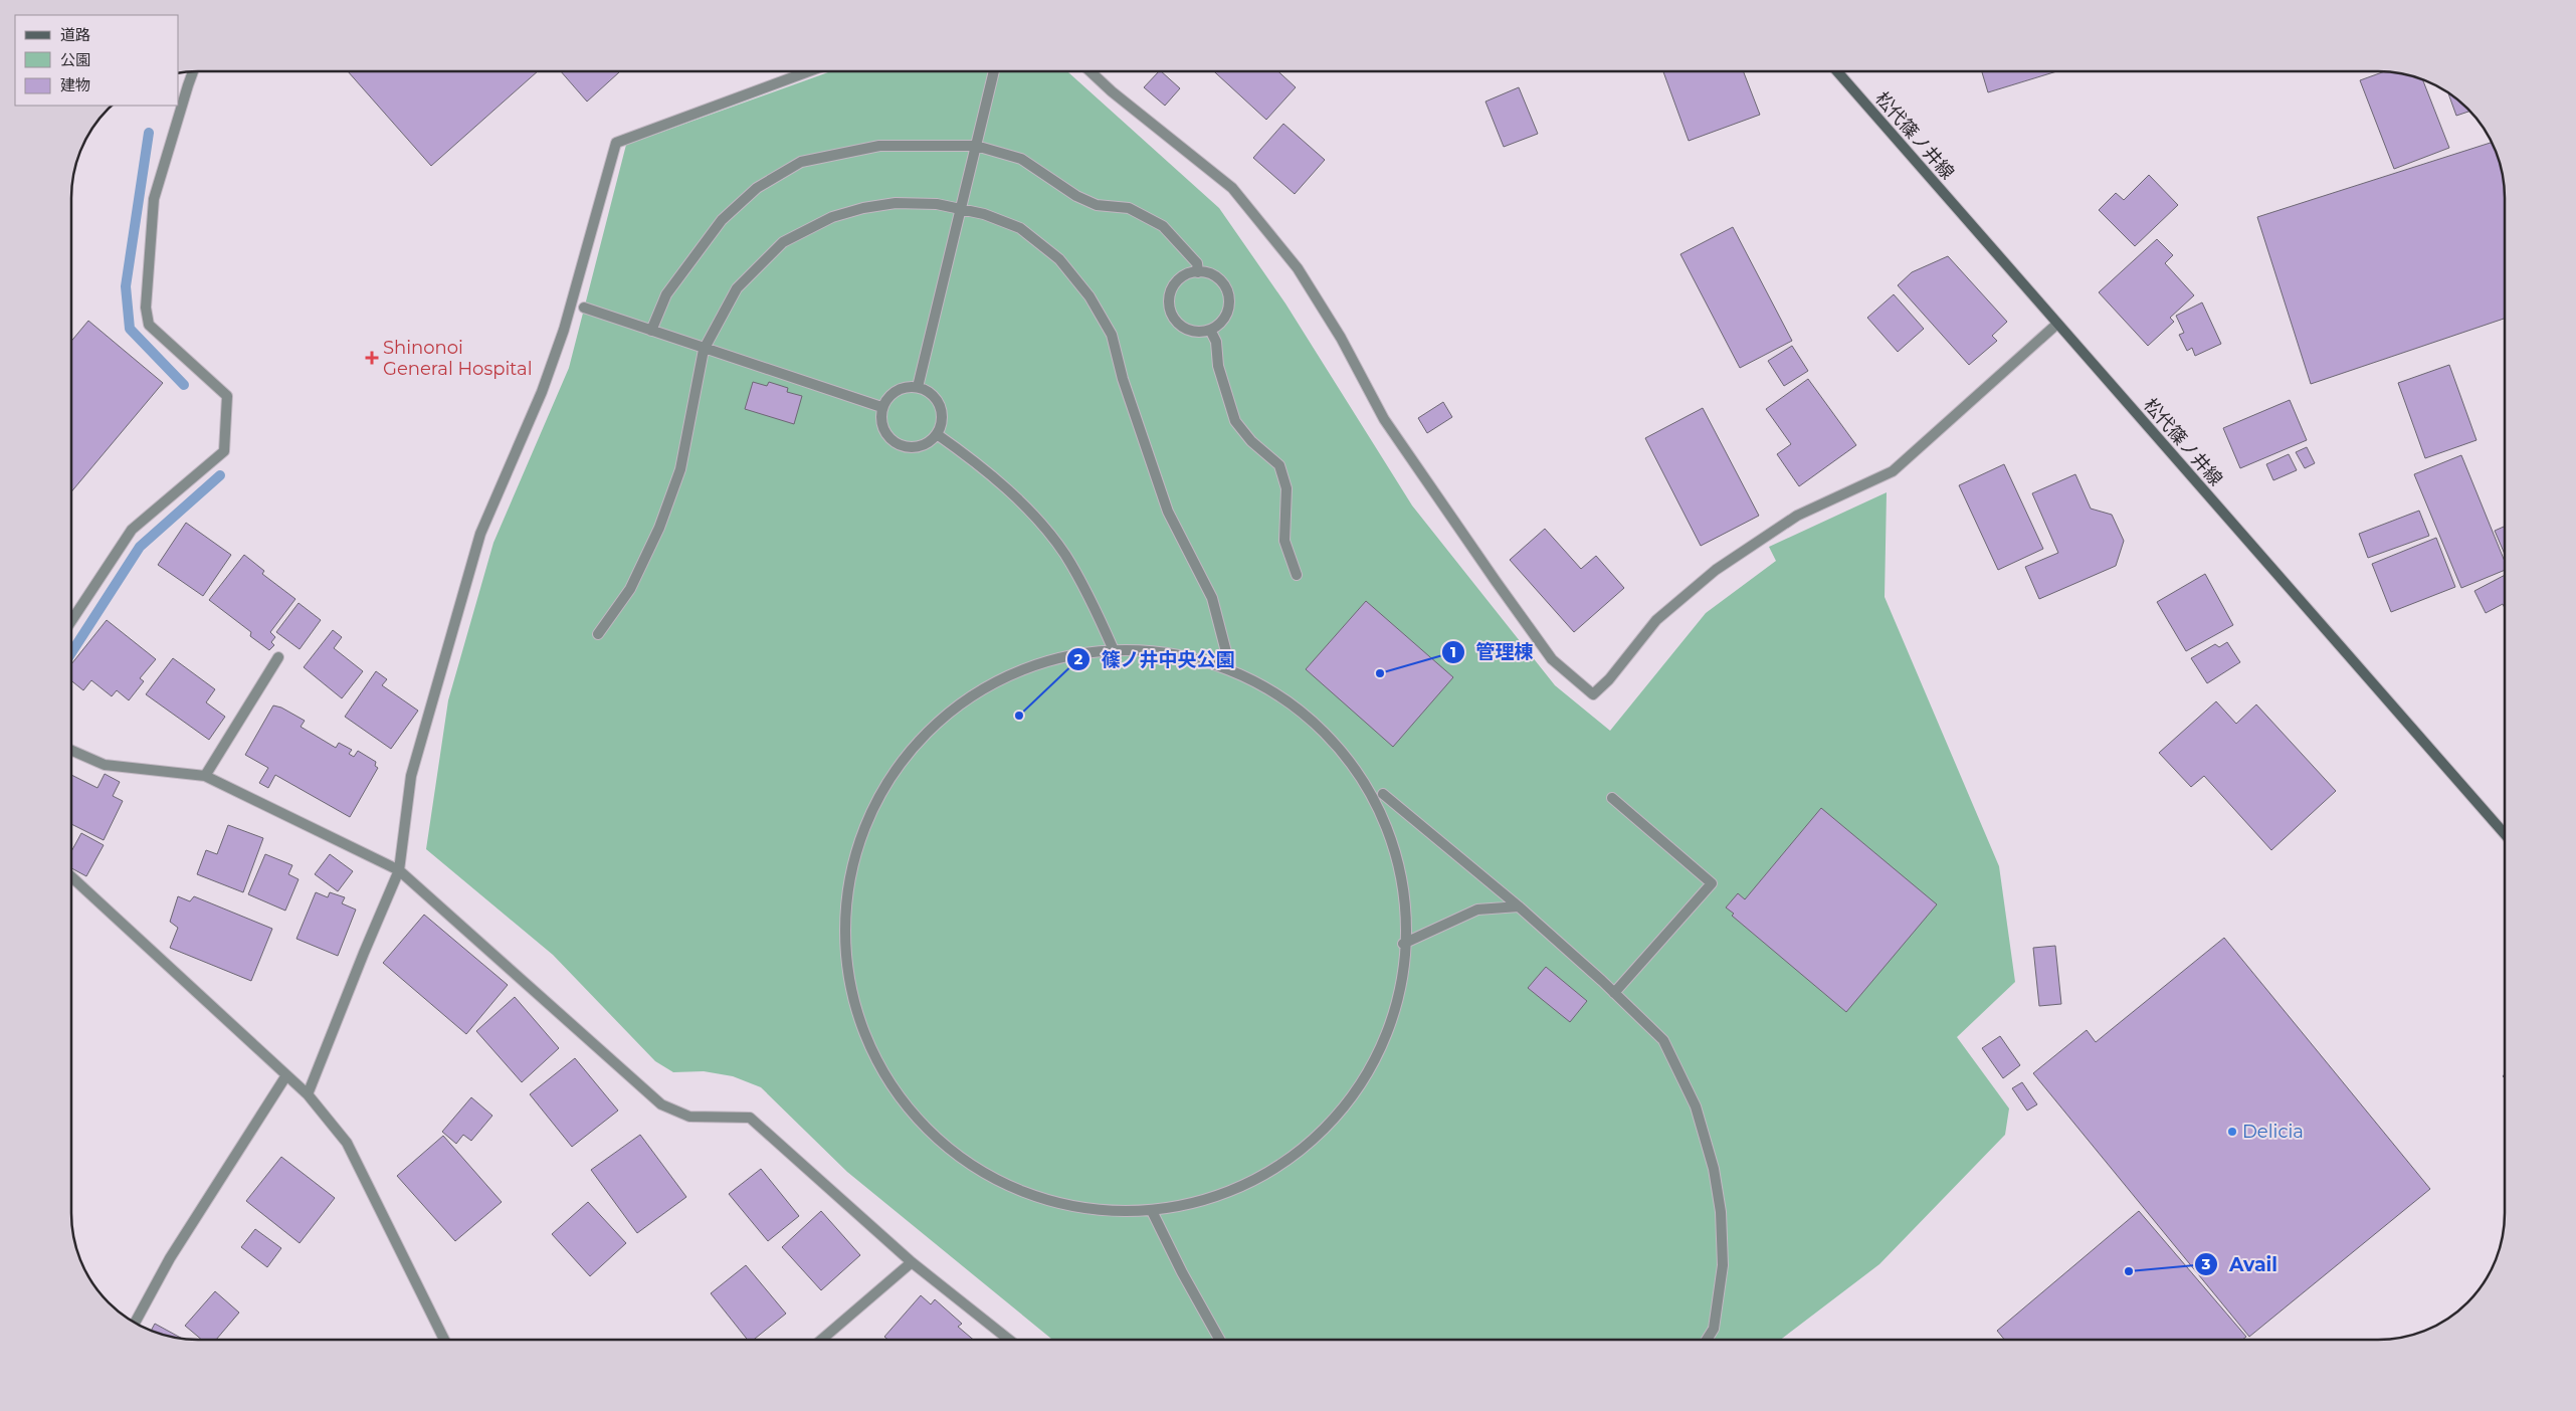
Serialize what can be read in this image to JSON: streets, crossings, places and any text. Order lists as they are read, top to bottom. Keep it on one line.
{"streets":{"main road":["松代篠ノ井線"]},"places":{"health":["Shinonoi General Hospital"],"other":["管理棟","篠ノ井中央公園","Delicia","Avail"]},"legend":["道路","公園","建物"]}
